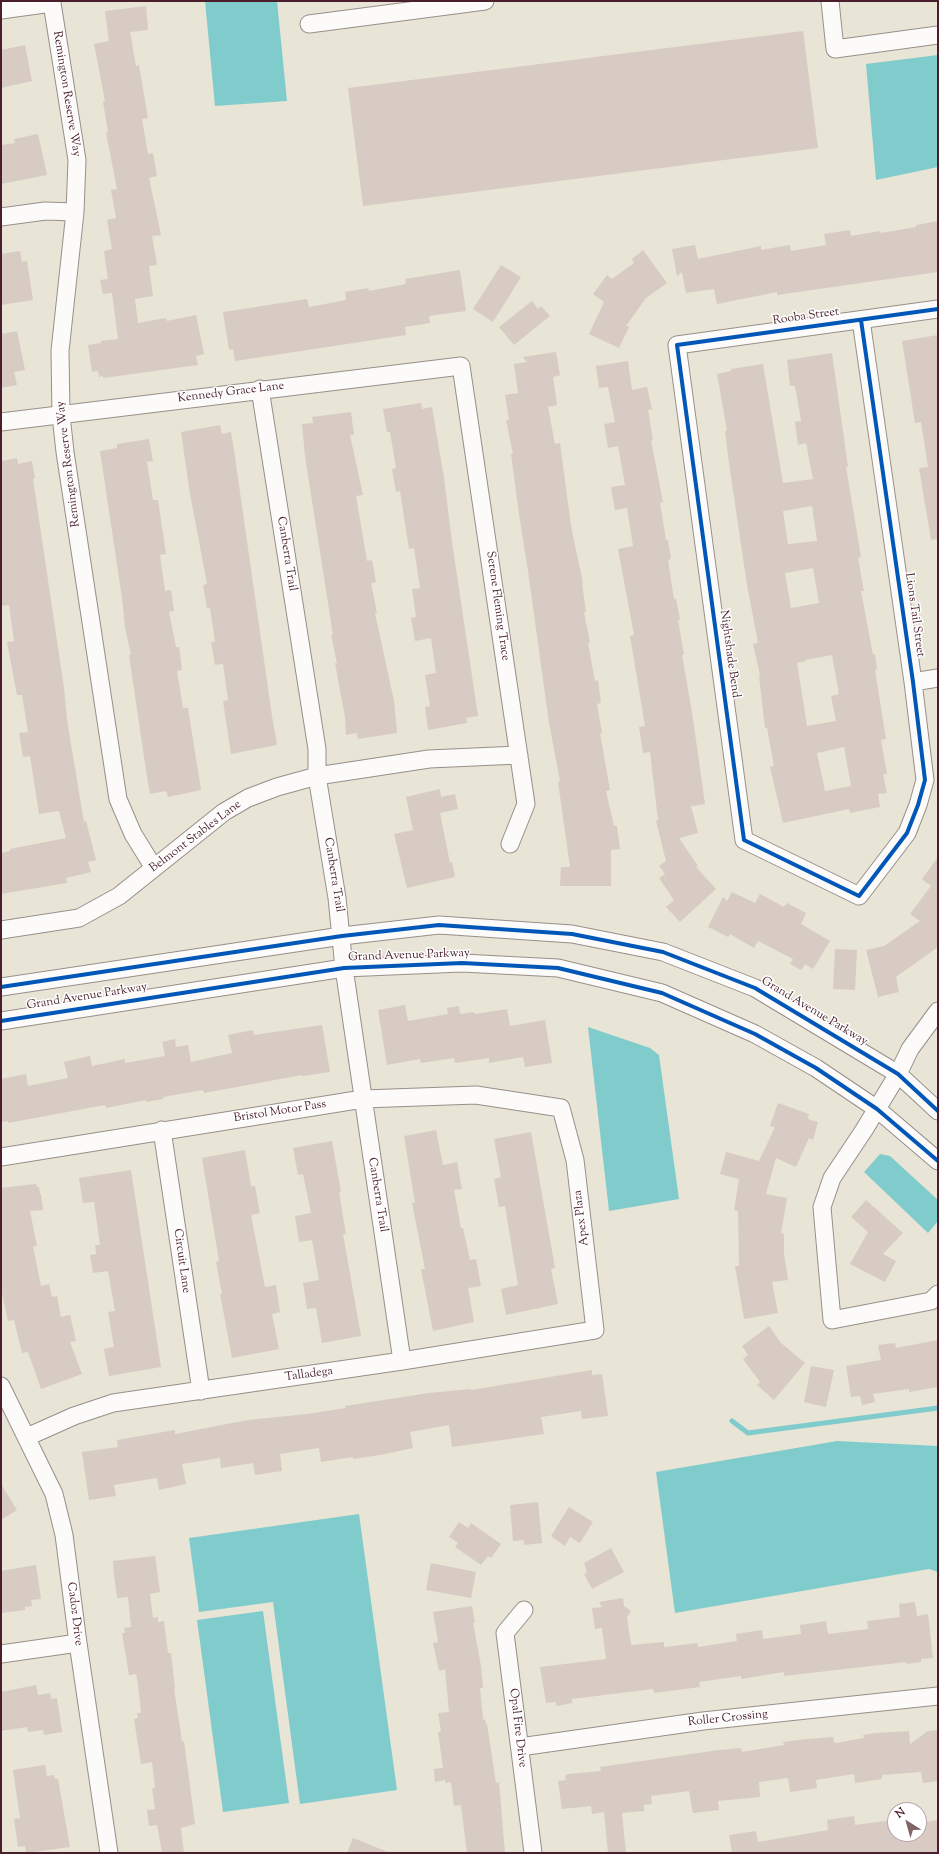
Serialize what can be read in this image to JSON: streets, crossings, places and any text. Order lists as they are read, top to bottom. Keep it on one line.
{"streets":{"street":["Remington Reserve Way","Rooba Street","Kennedy Grace Lane","Canberra Trail","Serene Fleming Trace","Lions Tail Street","Nightshade Bend","Belmont Stables Lane","Grand Avenue Parkway","Bristol Motor Pass","Apex Plaza","Circuit Lane","Talladega","Cadoz Drive","Roller Crossing","Opal Fire Drive"]},"crossings":[["Remington Reserve Way","Kennedy Grace Lane"],["Remington Reserve Way","Belmont Stables Lane"],["Rooba Street","Lions Tail Street"],["Rooba Street","Nightshade Bend"],["Kennedy Grace Lane","Canberra Trail"],["Kennedy Grace Lane","Serene Fleming Trace"],["Canberra Trail","Belmont Stables Lane"],["Canberra Trail","Grand Avenue Parkway"],["Canberra Trail","Bristol Motor Pass"],["Canberra Trail","Talladega"],["Serene Fleming Trace","Belmont Stables Lane"],["Lions Tail Street","Nightshade Bend"],["Bristol Motor Pass","Apex Plaza"],["Bristol Motor Pass","Circuit Lane"],["Apex Plaza","Talladega"],["Circuit Lane","Talladega"],["Talladega","Cadoz Drive"],["Roller Crossing","Opal Fire Drive"]],"north":"top left"}
